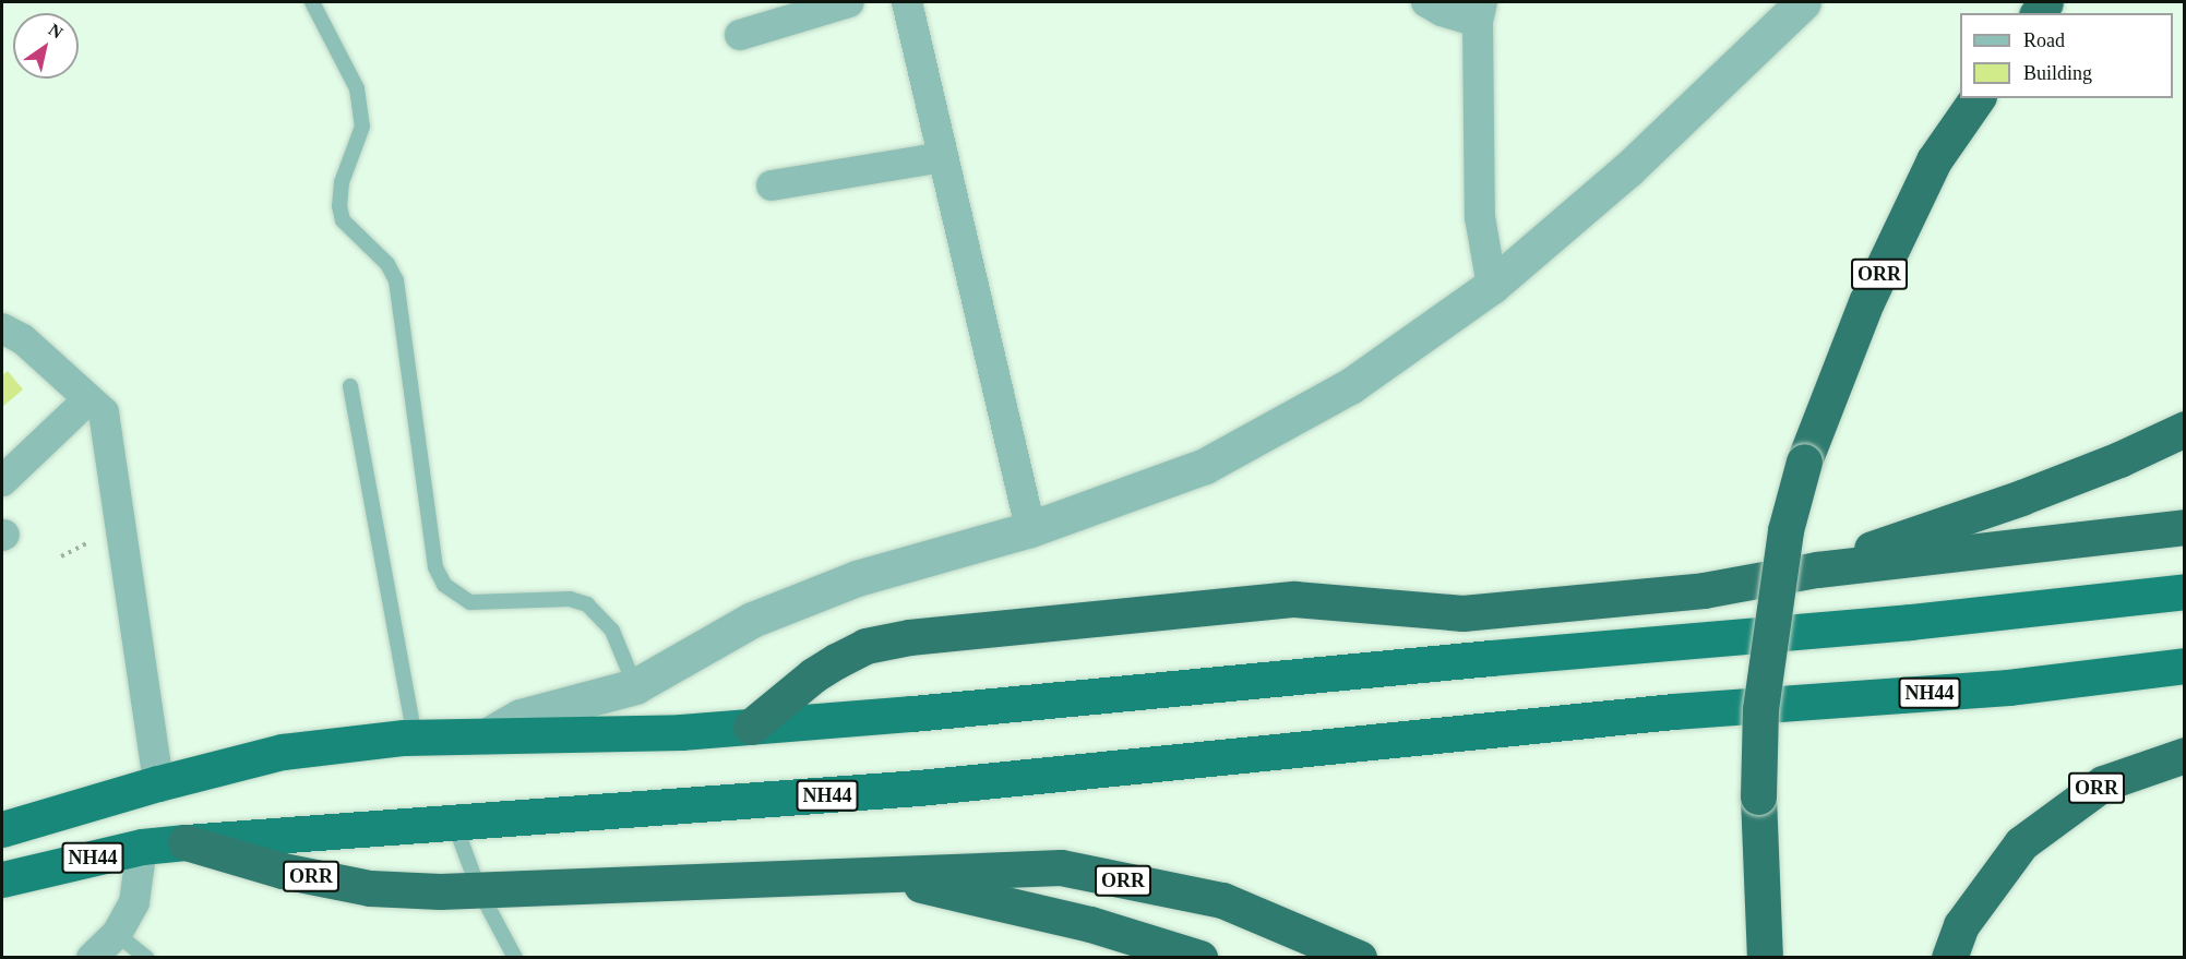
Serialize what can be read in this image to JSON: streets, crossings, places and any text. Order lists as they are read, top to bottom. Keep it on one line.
{"streets":{"highway":["ORR","NH44"]},"crossings":[["ORR","NH44"]],"legend":["Road","Building"],"north":"top right"}
